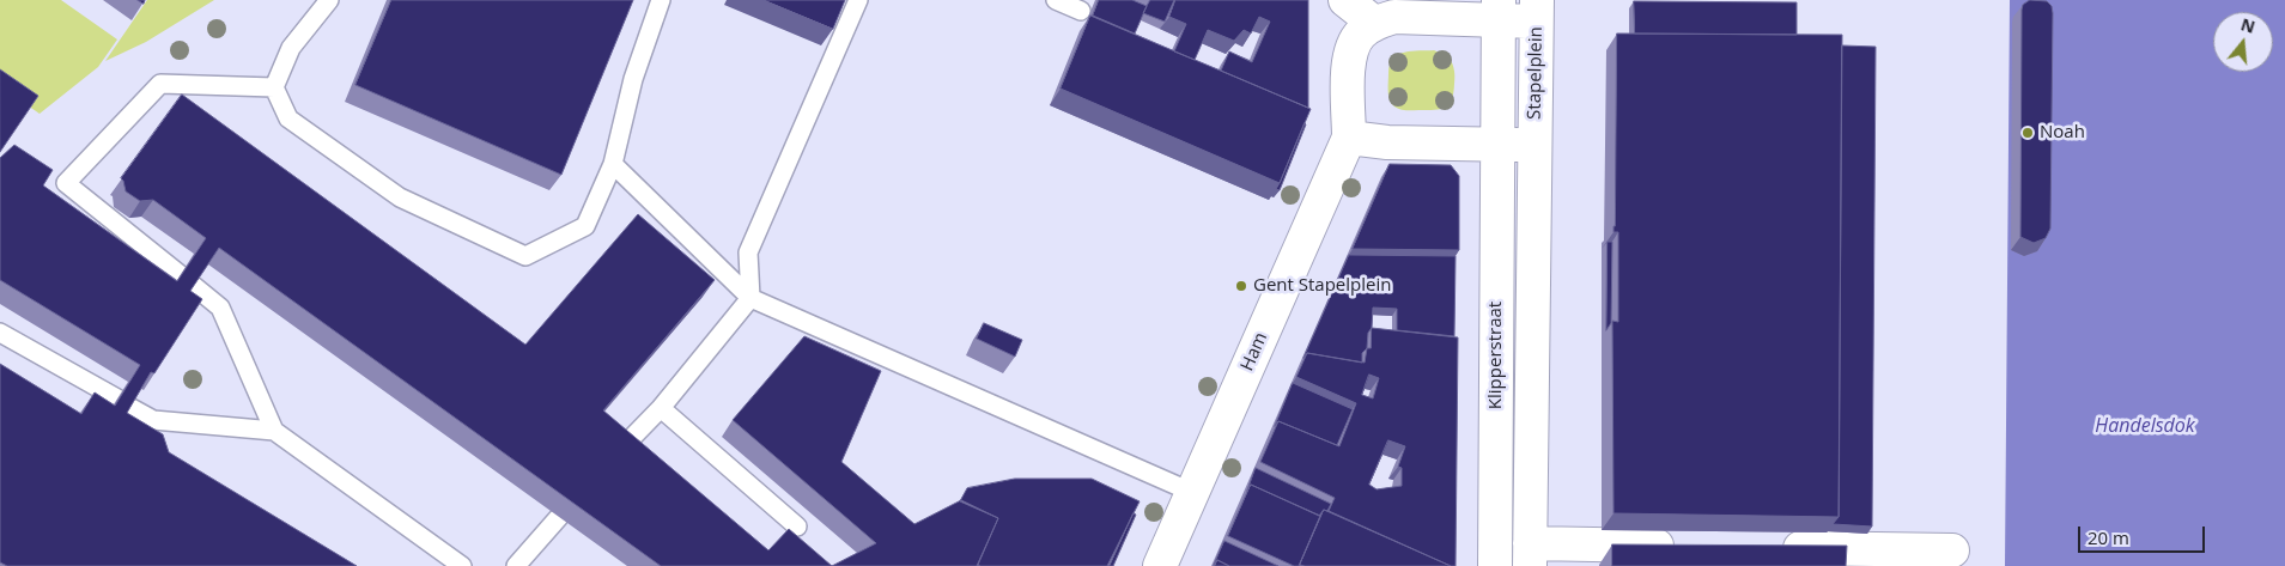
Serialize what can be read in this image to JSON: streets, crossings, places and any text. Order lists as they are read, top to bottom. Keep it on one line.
{"streets":{"street":["Stapelplein","Ham","Klipperstraat"]},"crossings":[["Stapelplein","Klipperstraat"]],"water":["Handelsdok"],"places":["Noah","Gent Stapelplein"],"scale_bar":"20 m","north":"top"}
